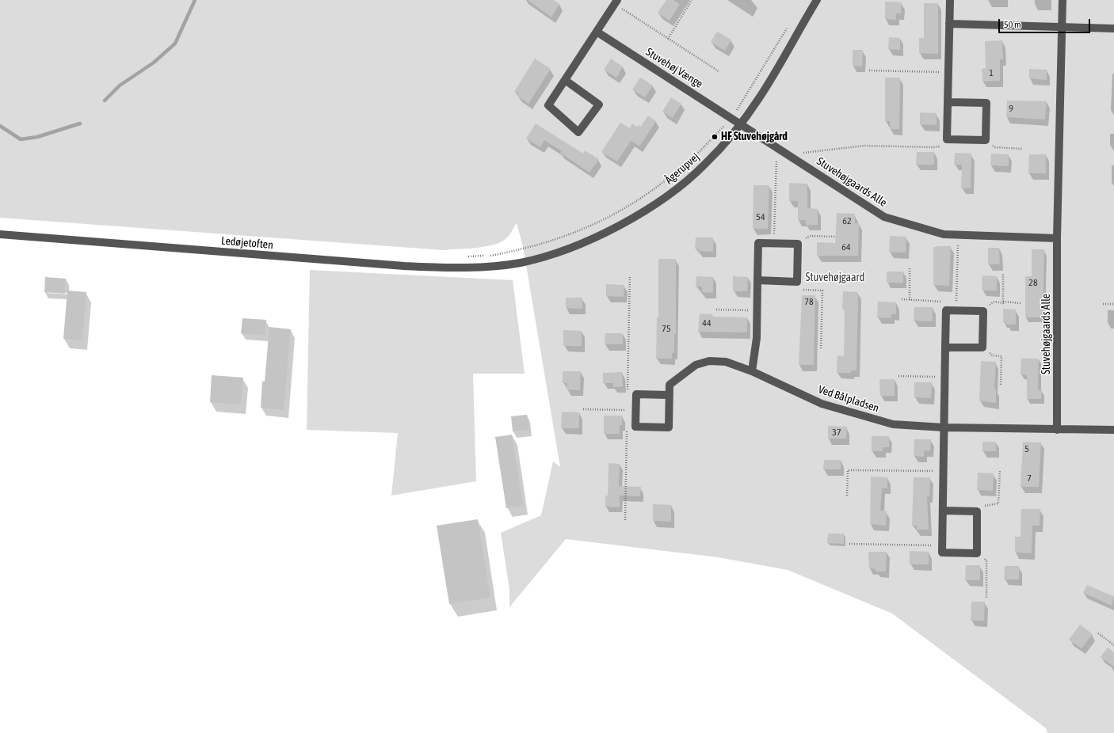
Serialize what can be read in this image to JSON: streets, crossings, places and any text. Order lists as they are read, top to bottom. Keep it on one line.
{"streets":{"street":["Stuvehøj Vænge","Ågerupvej","Stuvehøjgaards Alle","Ledøjetoften","Ved Bålpladsen"]},"crossings":[["Stuvehøj Vænge","Ågerupvej"],["Stuvehøj Vænge","Stuvehøjgaards Alle"],["Ågerupvej","Stuvehøjgaards Alle"],["Ågerupvej","Ledøjetoften"],["Stuvehøjgaards Alle","Ved Bålpladsen"]],"parks":["Stuvehøjgaard"],"places":["HF Stuvehøjgård"],"house_numbers":["1","9","54","62","64","28","78","44","75","37","5","7"],"scale_bar":"50 m"}
